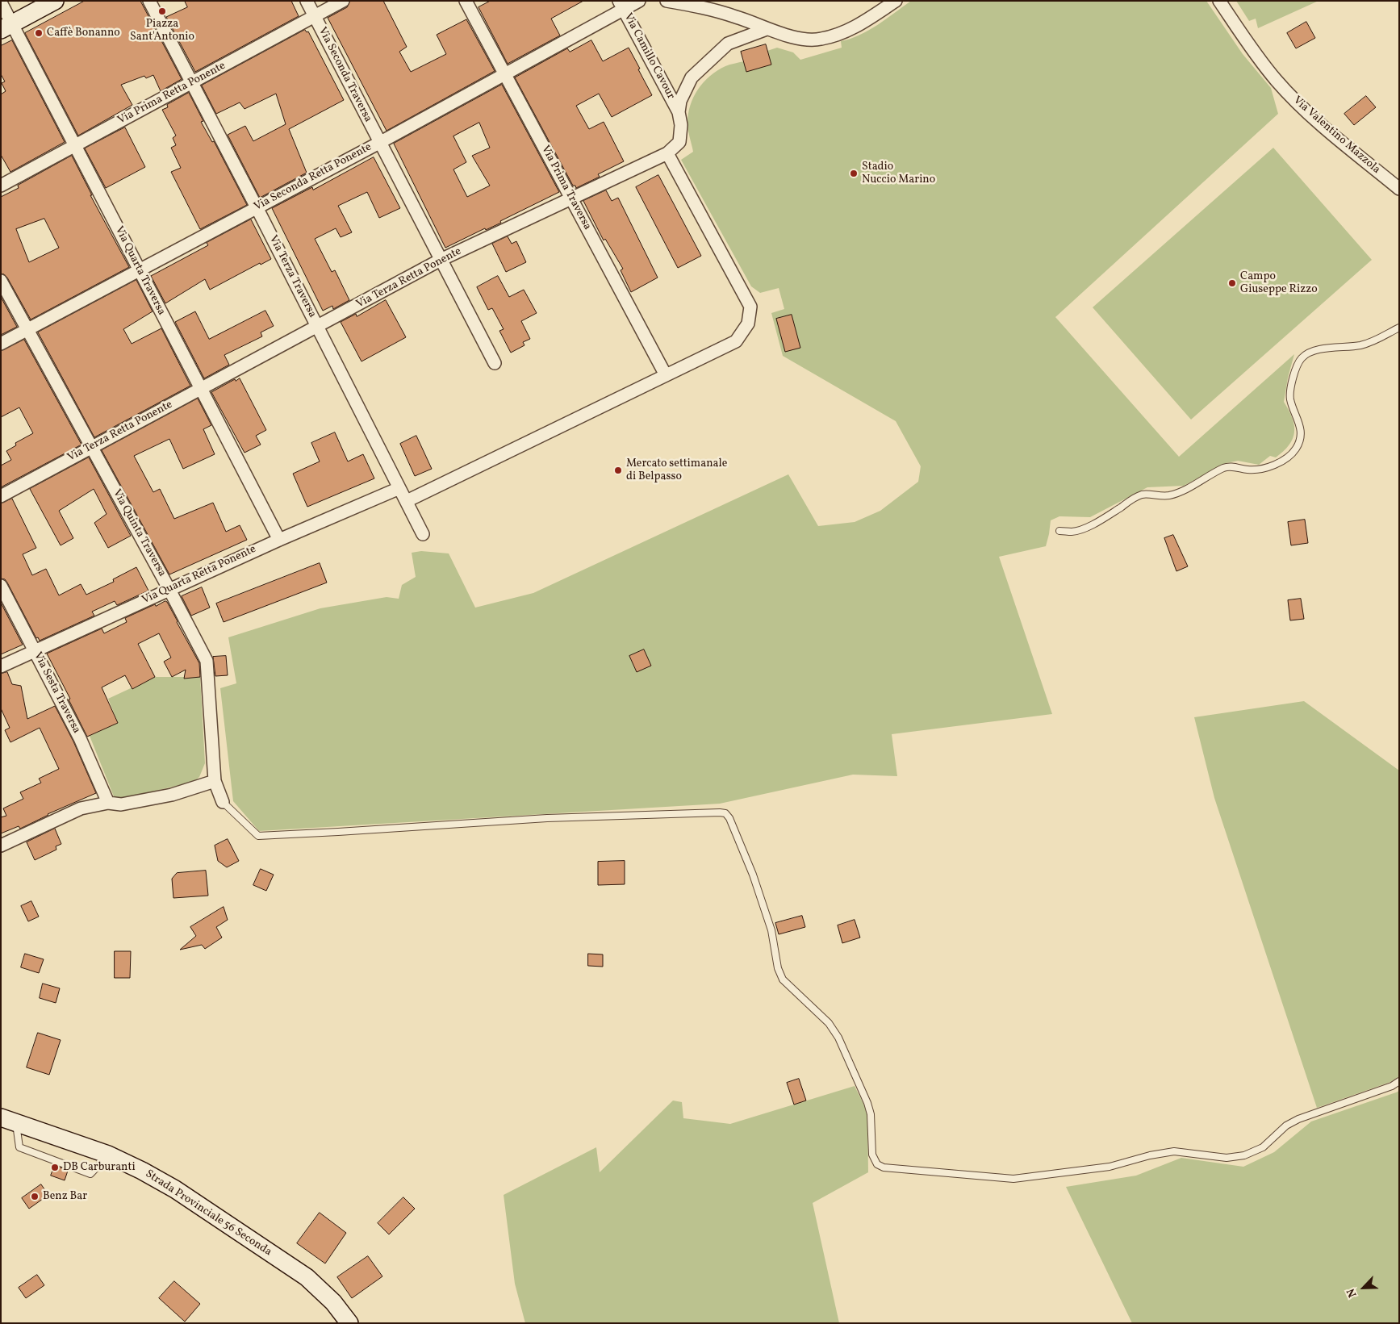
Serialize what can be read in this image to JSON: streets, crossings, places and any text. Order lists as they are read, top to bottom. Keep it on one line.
{"streets":{"street":["Via Camillo Cavour","Via Seconda Traversa","Via Prima Retta Ponente","Via Valentino Mazzola","Via Seconda Retta Ponente","Via Prima Traversa","Via Quarta Traversa","Via Terza Traversa","Via Terza Retta Ponente","Via Quinta Traversa","Via Quarta Retta Ponente","Via Sesta Traversa","Strada Provinciale 56 Seconda"]},"crossings":[["Via Camillo Cavour","Via Seconda Retta Ponente"],["Via Camillo Cavour","Via Terza Retta Ponente"],["Via Seconda Traversa","Via Prima Retta Ponente"],["Via Seconda Traversa","Via Seconda Retta Ponente"],["Via Seconda Traversa","Via Terza Retta Ponente"],["Via Prima Retta Ponente","Via Quarta Traversa"],["Via Prima Retta Ponente","Via Terza Traversa"],["Via Seconda Retta Ponente","Via Prima Traversa"],["Via Seconda Retta Ponente","Via Quarta Traversa"],["Via Seconda Retta Ponente","Via Terza Traversa"],["Via Seconda Retta Ponente","Via Quinta Traversa"],["Via Prima Traversa","Via Terza Retta Ponente"],["Via Quarta Traversa","Via Terza Retta Ponente"],["Via Quarta Traversa","Via Quarta Retta Ponente"],["Via Terza Traversa","Via Terza Retta Ponente"],["Via Terza Traversa","Via Quarta Retta Ponente"],["Via Terza Retta Ponente","Via Quinta Traversa"],["Via Quinta Traversa","Via Quarta Retta Ponente"],["Via Quarta Retta Ponente","Via Sesta Traversa"]],"places":["Piazza Sant'Antonio","Caffè Bonanno","Stadio Nuccio Marino","Campo Giuseppe Rizzo","Mercato settimanale di Belpasso","DB Carburanti","Benz Bar"],"north":"bottom left"}
